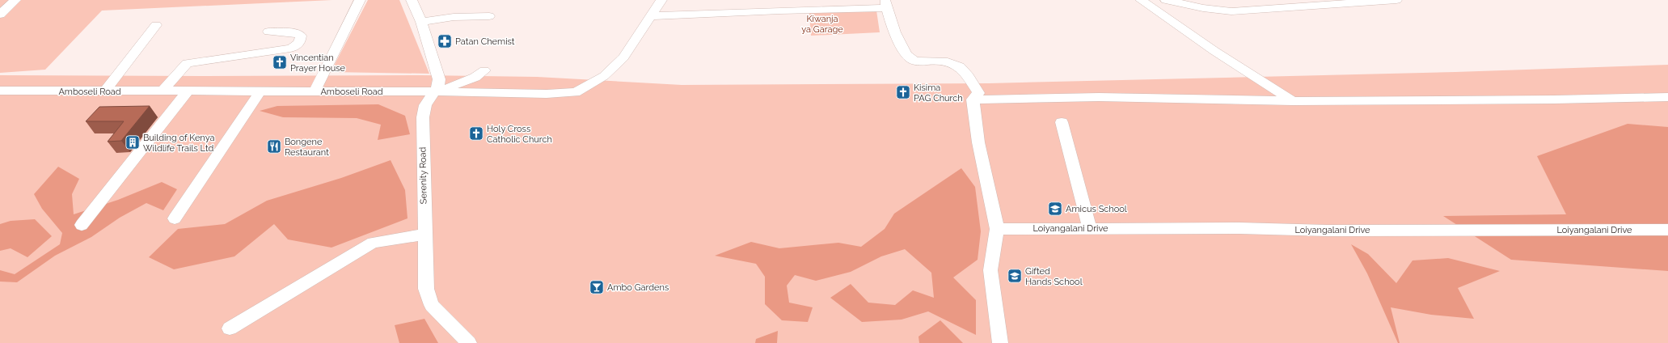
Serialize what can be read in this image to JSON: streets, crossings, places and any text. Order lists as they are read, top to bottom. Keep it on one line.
{"streets":{"street":["Amboseli Road","Serenity Road","Loiyangalani Drive"]},"crossings":[["Amboseli Road","Serenity Road"]],"parks":["Kiwanja ya Garage"],"places":{"pharmacy":["Patan Chemist"],"church":["Vincentian Prayer House","Kisima PAG Church","Holy Cross Catholic Church"],"building":["Building of Kenya Wildlife Trails Ltd"],"restaurant":["Bongene Restaurant"],"school or university":["Amicus School","Gifted Hands School"],"bar":["Ambo Gardens"]}}
